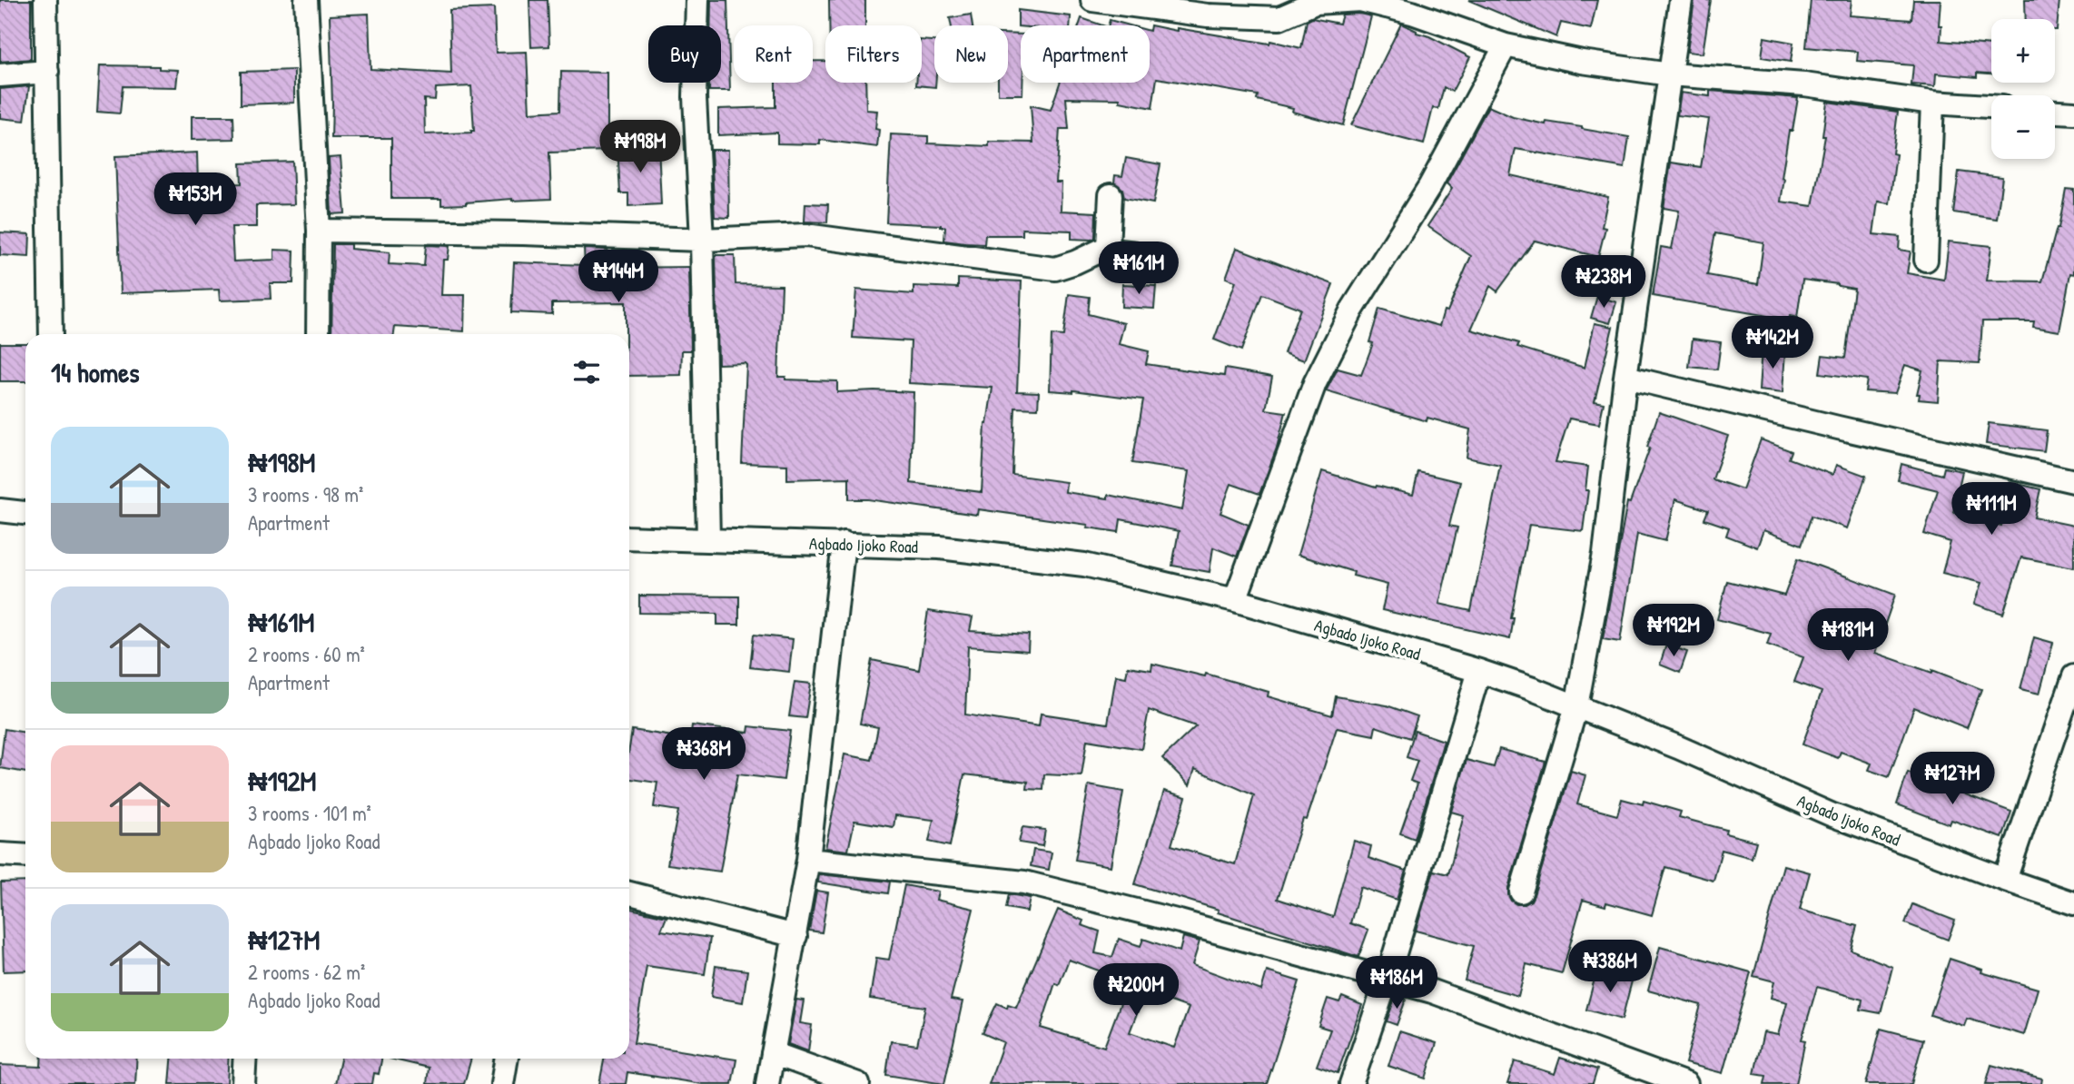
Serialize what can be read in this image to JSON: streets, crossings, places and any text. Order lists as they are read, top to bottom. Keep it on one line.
{"streets":{"street":["Agbado Ijoko Road"]},"page":{"map_buttons":["+","−"],"chip":["Buy","Rent","Filters","New","Apartment"],"price":["₦198M","₦153M","₦161M","₦144M","₦238M","₦142M","₦111M","₦192M","₦181M","₦368M","₦127M","₦386M","₦186M","₦200M"],"heading":"14 homes","list":[{"name":"₦198M","note":"3 rooms · 98 m² · Apartment"},{"name":"₦161M","note":"2 rooms · 60 m² · Apartment"},{"name":"₦192M","note":"3 rooms · 101 m² · Agbado Ijoko Road"},{"name":"₦127M","note":"2 rooms · 62 m² · Agbado Ijoko Road"}]}}
